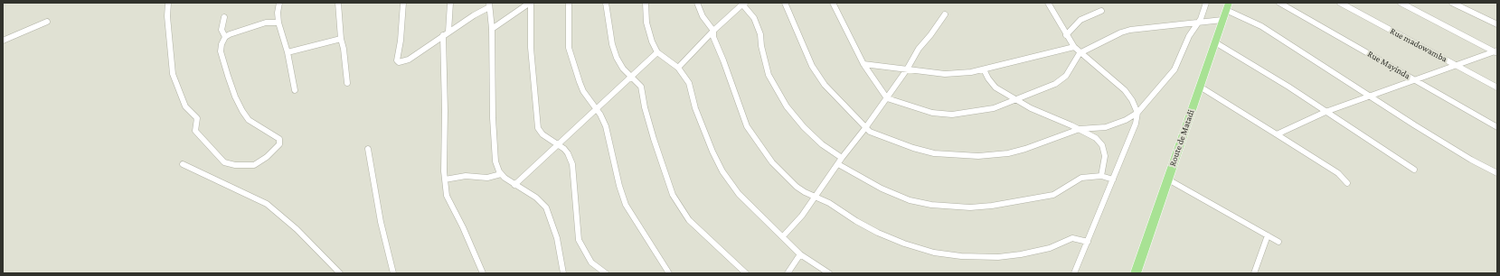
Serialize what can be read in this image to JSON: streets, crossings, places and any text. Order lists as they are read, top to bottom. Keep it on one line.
{"streets":{"highway":["Route de Matadi"],"street":["Rue madowamba","Rue Mayinda"]}}
